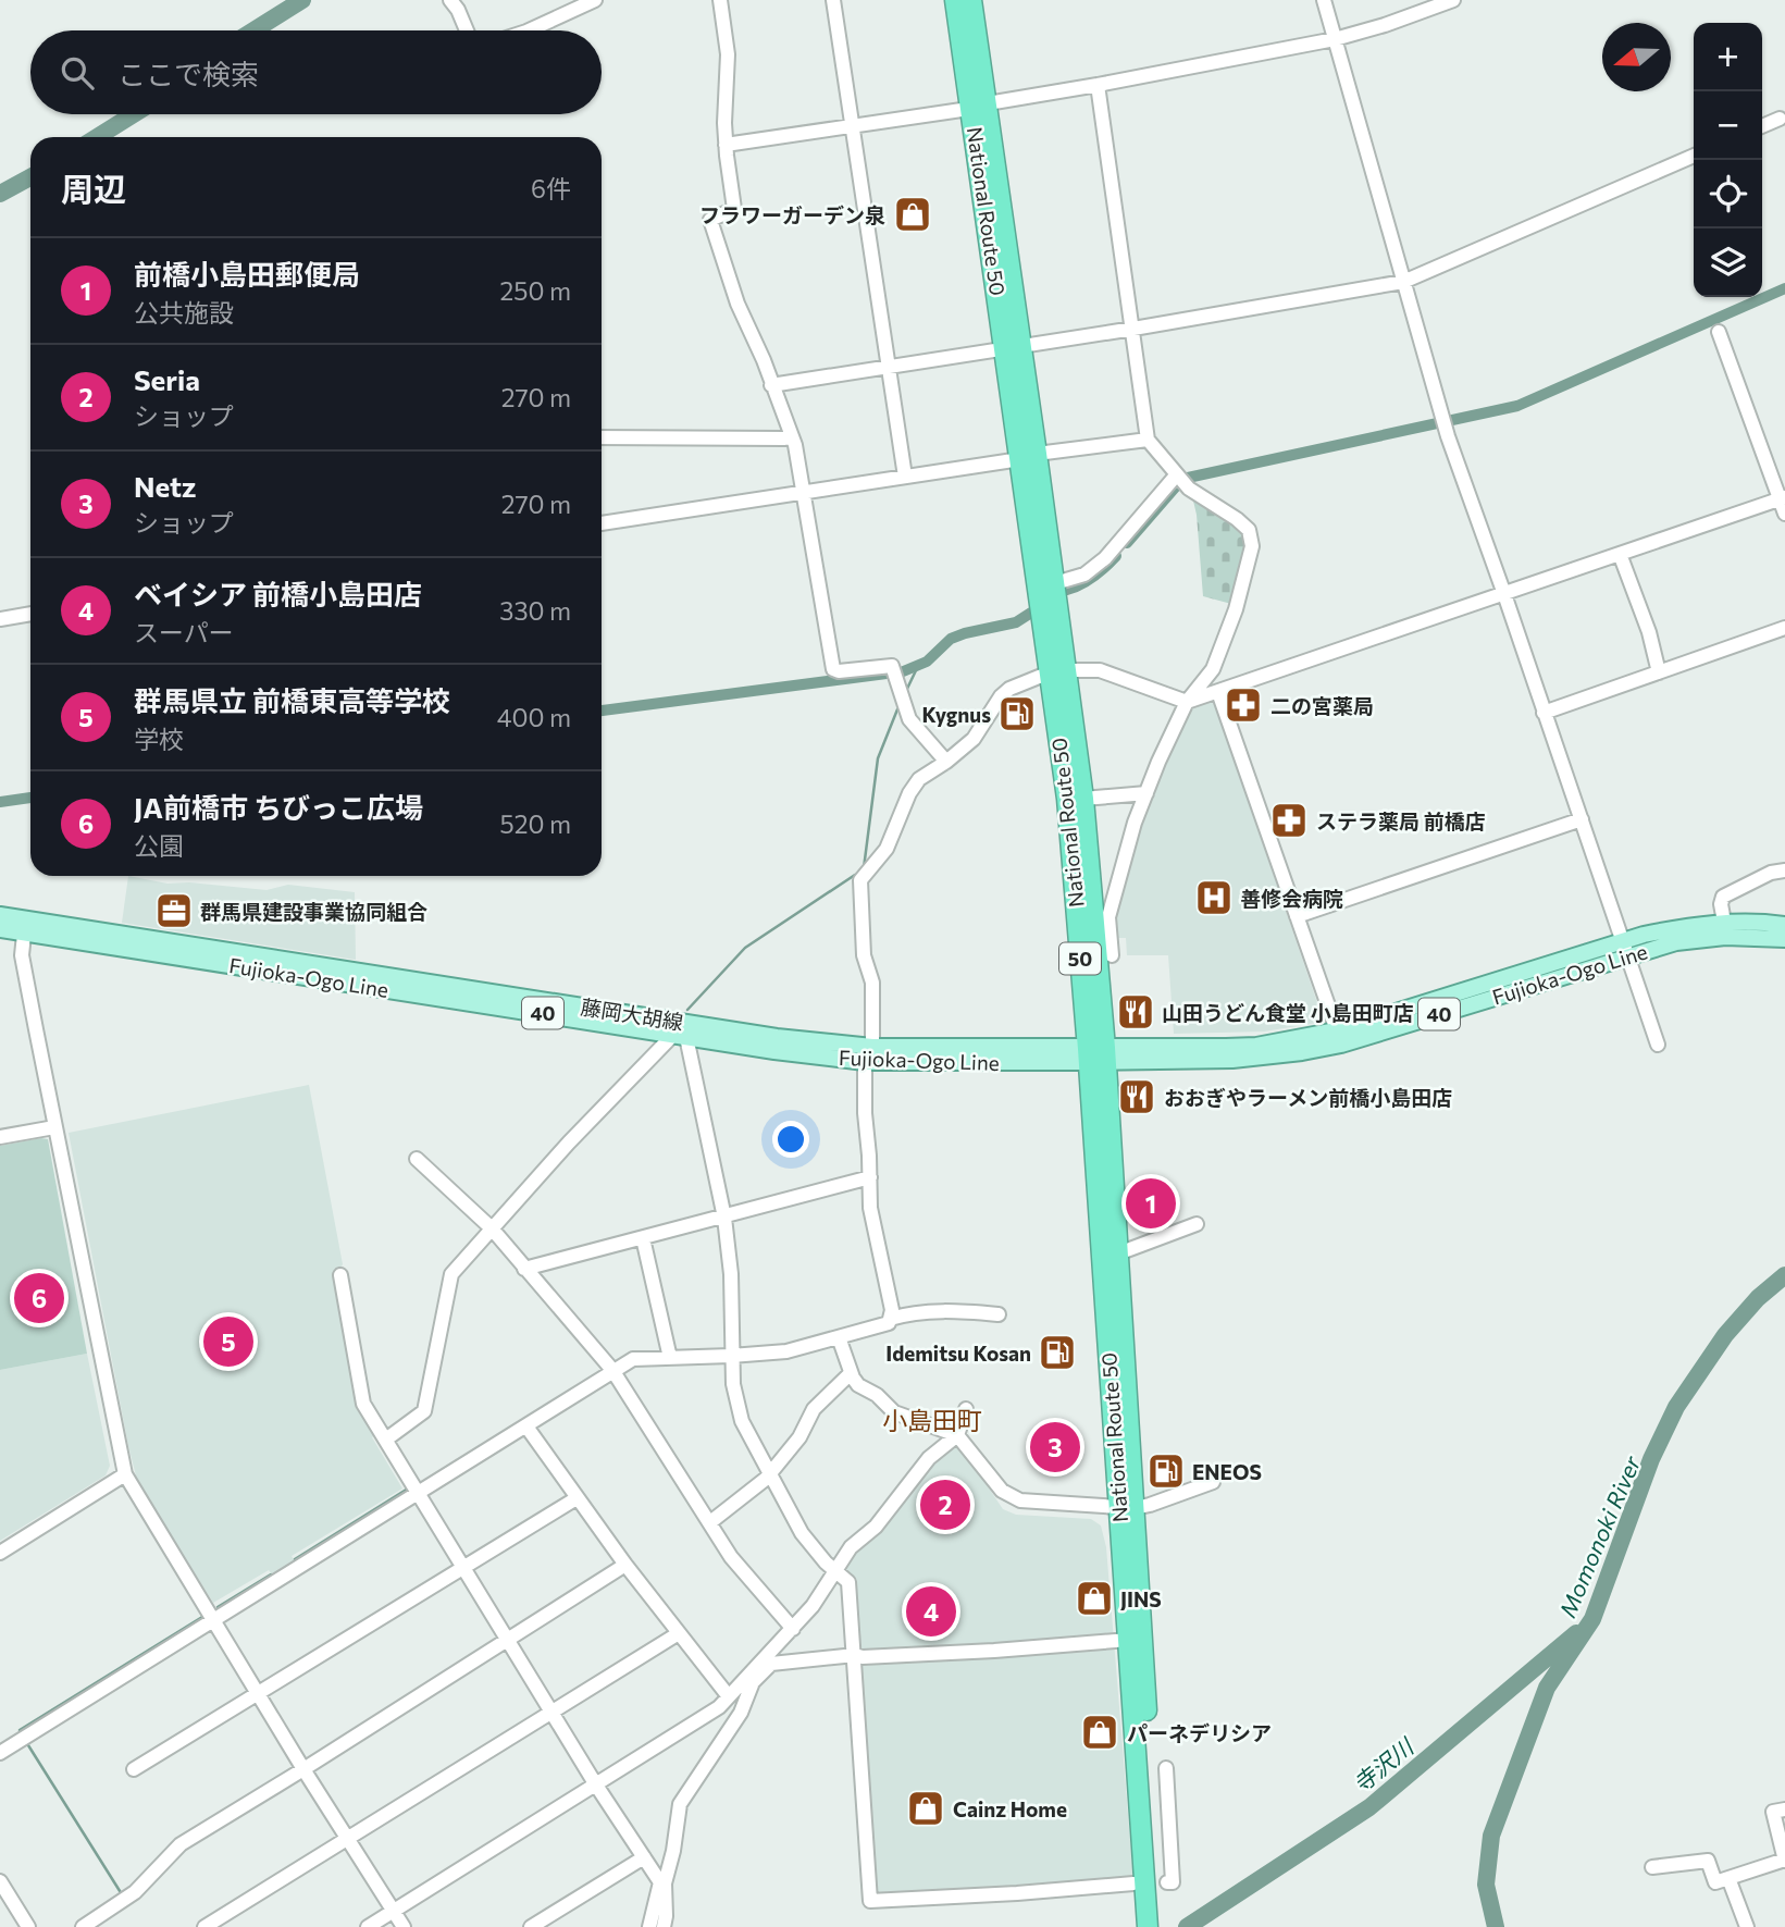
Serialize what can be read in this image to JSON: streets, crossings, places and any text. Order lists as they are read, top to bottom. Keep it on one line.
{"streets":{"highway":["National Route 50","50"],"main road":["Fujioka-Ogo Line","40","藤岡大胡線"]},"crossings":[["National Route 50","Fujioka-Ogo Line"],["Fujioka-Ogo Line","藤岡大胡線"]],"districts":["小島田町"],"water":["Momonoki River","寺沢川"],"places":{"shop":["フラワーガーデン泉","JINS","パーネデリシア","Cainz Home"],"pharmacy":["二の宮薬局","ステラ薬局 前橋店"],"fuel station":["Kygnus","Idemitsu Kosan","ENEOS"],"hospital":["善修会病院"],"office":["群馬県建設事業協同組合"],"restaurant":["山田うどん食堂 小島田町店","おおぎやラーメン前橋小島田店"]},"north":"left","page":{"map_buttons":["+","−"],"search":"ここで検索","heading":["周辺","6件"],"list":[{"mark":"1","name":"前橋小島田郵便局","note":"公共施設","value":"250 m"},{"mark":"2","name":"Seria","note":"ショップ","value":"270 m"},{"mark":"3","name":"Netz","note":"ショップ","value":"270 m"},{"mark":"4","name":"ベイシア 前橋小島田店","note":"スーパー","value":"330 m"},{"mark":"5","name":"群馬県立 前橋東高等学校","note":"学校","value":"400 m"},{"mark":"6","name":"JA前橋市 ちびっこ広場","note":"公園","value":"520 m"}],"pins":["1","6","5","3","2","4"]}}
